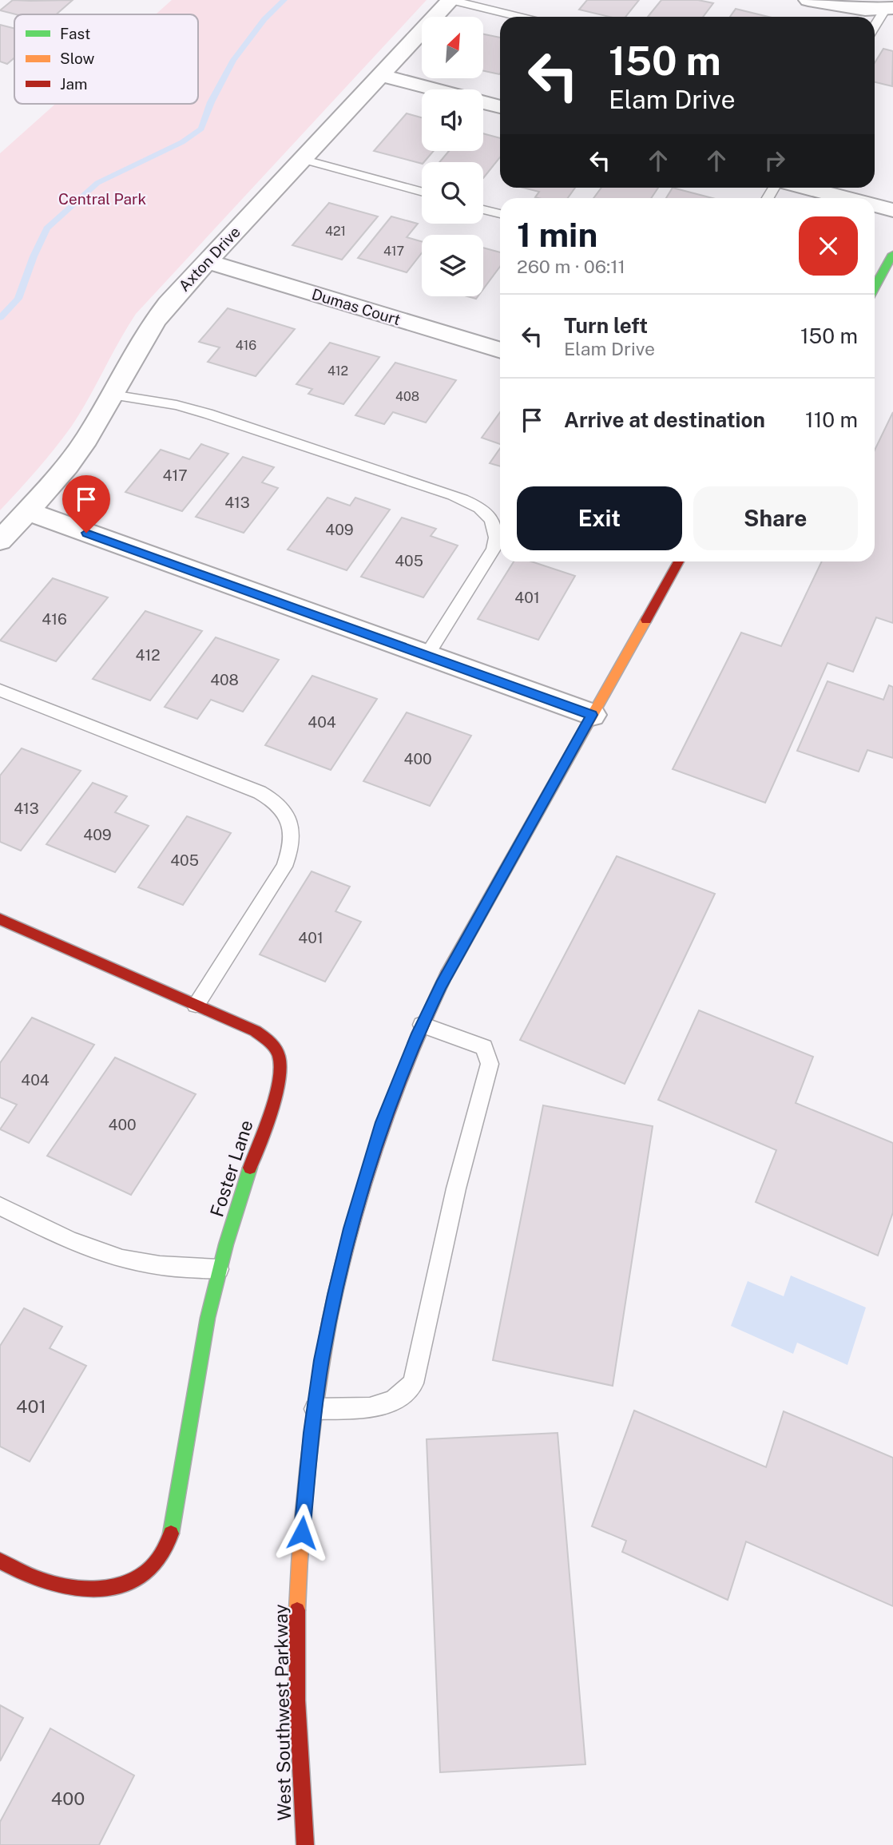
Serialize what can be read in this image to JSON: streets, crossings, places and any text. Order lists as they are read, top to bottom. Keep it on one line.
{"streets":{"street":["Axton Drive","Dumas Court","Foster Lane","West Southwest Parkway"]},"crossings":[["Axton Drive","Dumas Court"]],"parks":["Central Park"],"house_numbers":["421","417","416","412","408","417","413","409","405","401","416","412","408","404","400","413","409","405","401","404","400","401","400"],"legend":["Fast","Slow","Jam"],"north":"top right","page":{"turn":["150 m","Elam Drive"],"heading":["1 min","260 m · 06:11"],"list":[{"name":"Turn left","note":"Elam Drive","value":"150 m"},{"name":"Arrive at destination","value":"110 m"}],"buttons":["Exit","Share"]}}
